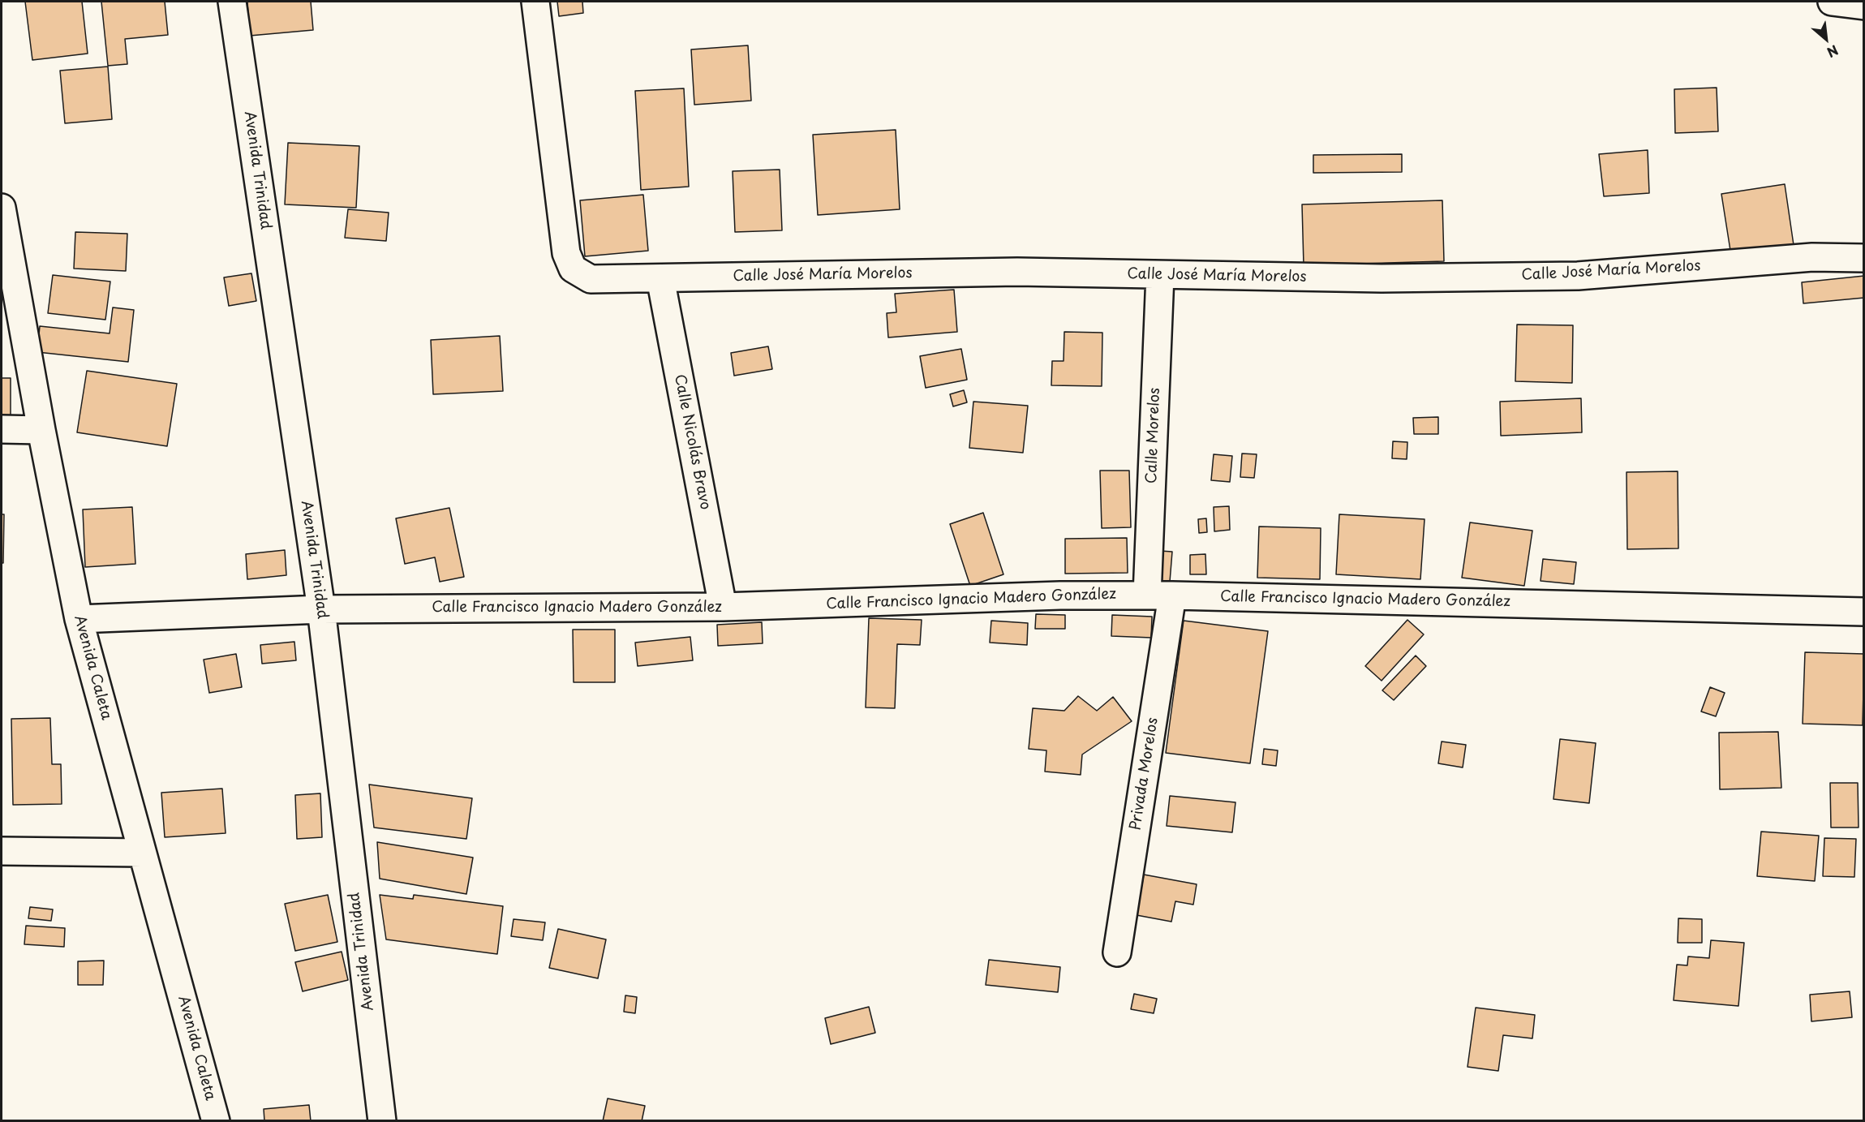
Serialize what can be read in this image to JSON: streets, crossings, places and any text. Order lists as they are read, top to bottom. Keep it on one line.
{"streets":{"street":["Avenida Trinidad","Calle José María Morelos","Calle Morelos","Calle Nicolás Bravo","Calle Francisco Ignacio Madero González","Avenida Caleta","Privada Morelos"]},"crossings":[["Avenida Trinidad","Calle Francisco Ignacio Madero González"],["Calle José María Morelos","Calle Morelos"],["Calle José María Morelos","Calle Nicolás Bravo"],["Calle Morelos","Calle Francisco Ignacio Madero González"],["Calle Morelos","Privada Morelos"],["Calle Nicolás Bravo","Calle Francisco Ignacio Madero González"],["Calle Francisco Ignacio Madero González","Avenida Caleta"],["Calle Francisco Ignacio Madero González","Privada Morelos"]],"north":"bottom right"}
